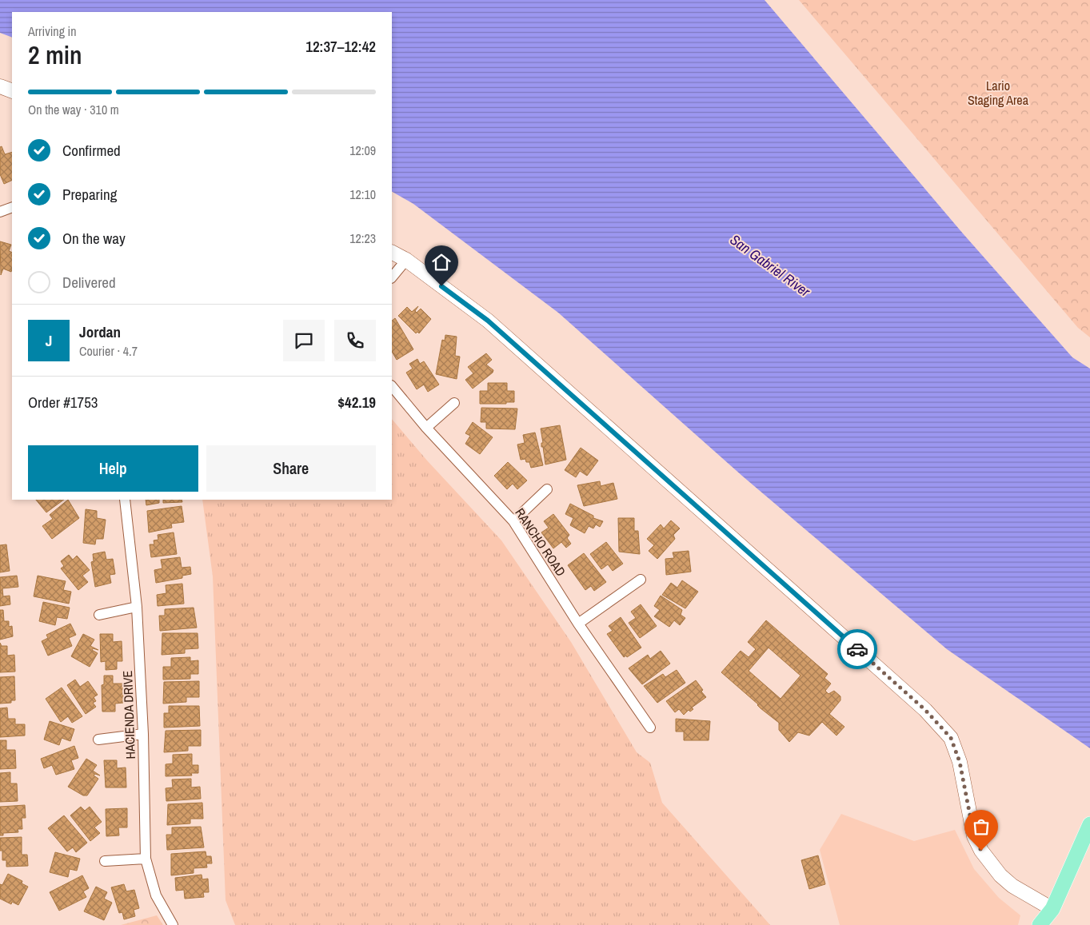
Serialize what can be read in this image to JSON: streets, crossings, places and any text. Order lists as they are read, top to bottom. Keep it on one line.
{"streets":{"street":["RANCHO ROAD","HACIENDA DRIVE"]},"water":["San Gabriel River"],"parks":["Lario Staging Area"],"page":{"heading":["2 min","Arriving in","12:37–12:42"],"panel":["Jordan","Courier · 4.7","Order #1753","$42.19"],"bar":"On the way · 310 m","list":[["Confirmed","12:09"],["Preparing","12:10"],["On the way","12:23"],"Delivered"],"round":"J","buttons":["Help","Share"]}}
